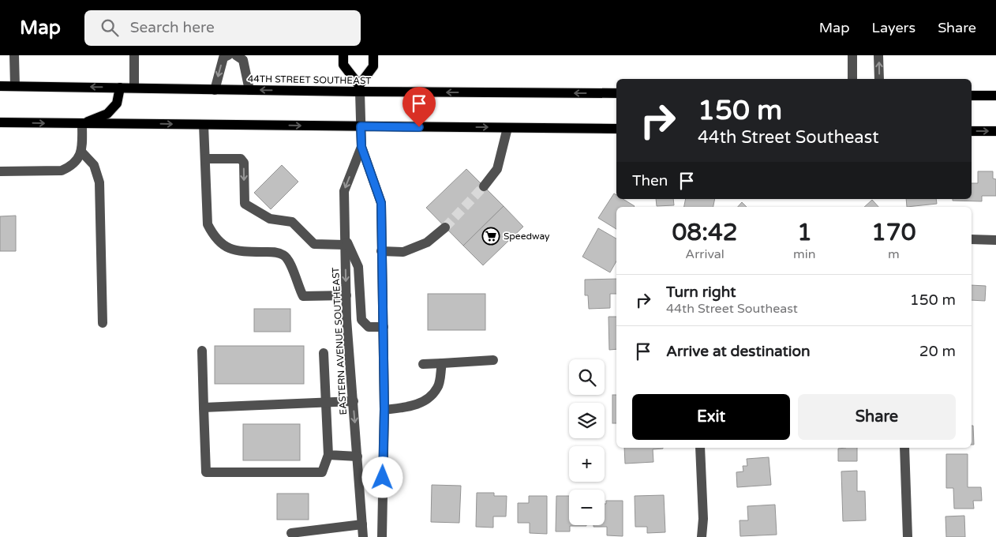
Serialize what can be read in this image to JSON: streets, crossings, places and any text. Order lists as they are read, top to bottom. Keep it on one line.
{"streets":{"main road":["44TH STREET SOUTHEAST"],"street":["EASTERN AVENUE SOUTHEAST"]},"crossings":[["44TH STREET SOUTHEAST","EASTERN AVENUE SOUTHEAST"]],"places":{"supermarket":["Speedway"]},"page":{"header":"Map","search":"Search here","nav":["Map","Layers","Share"],"turn":["150 m","44th Street Southeast"],"then":"Then","eta":["08:42","Arrival","1","min","170","m"],"list":[{"name":"Turn right","note":"44th Street Southeast","value":"150 m"},{"name":"Arrive at destination","value":"20 m"}],"map_buttons":["+","−"],"buttons":["Exit","Share"]}}
